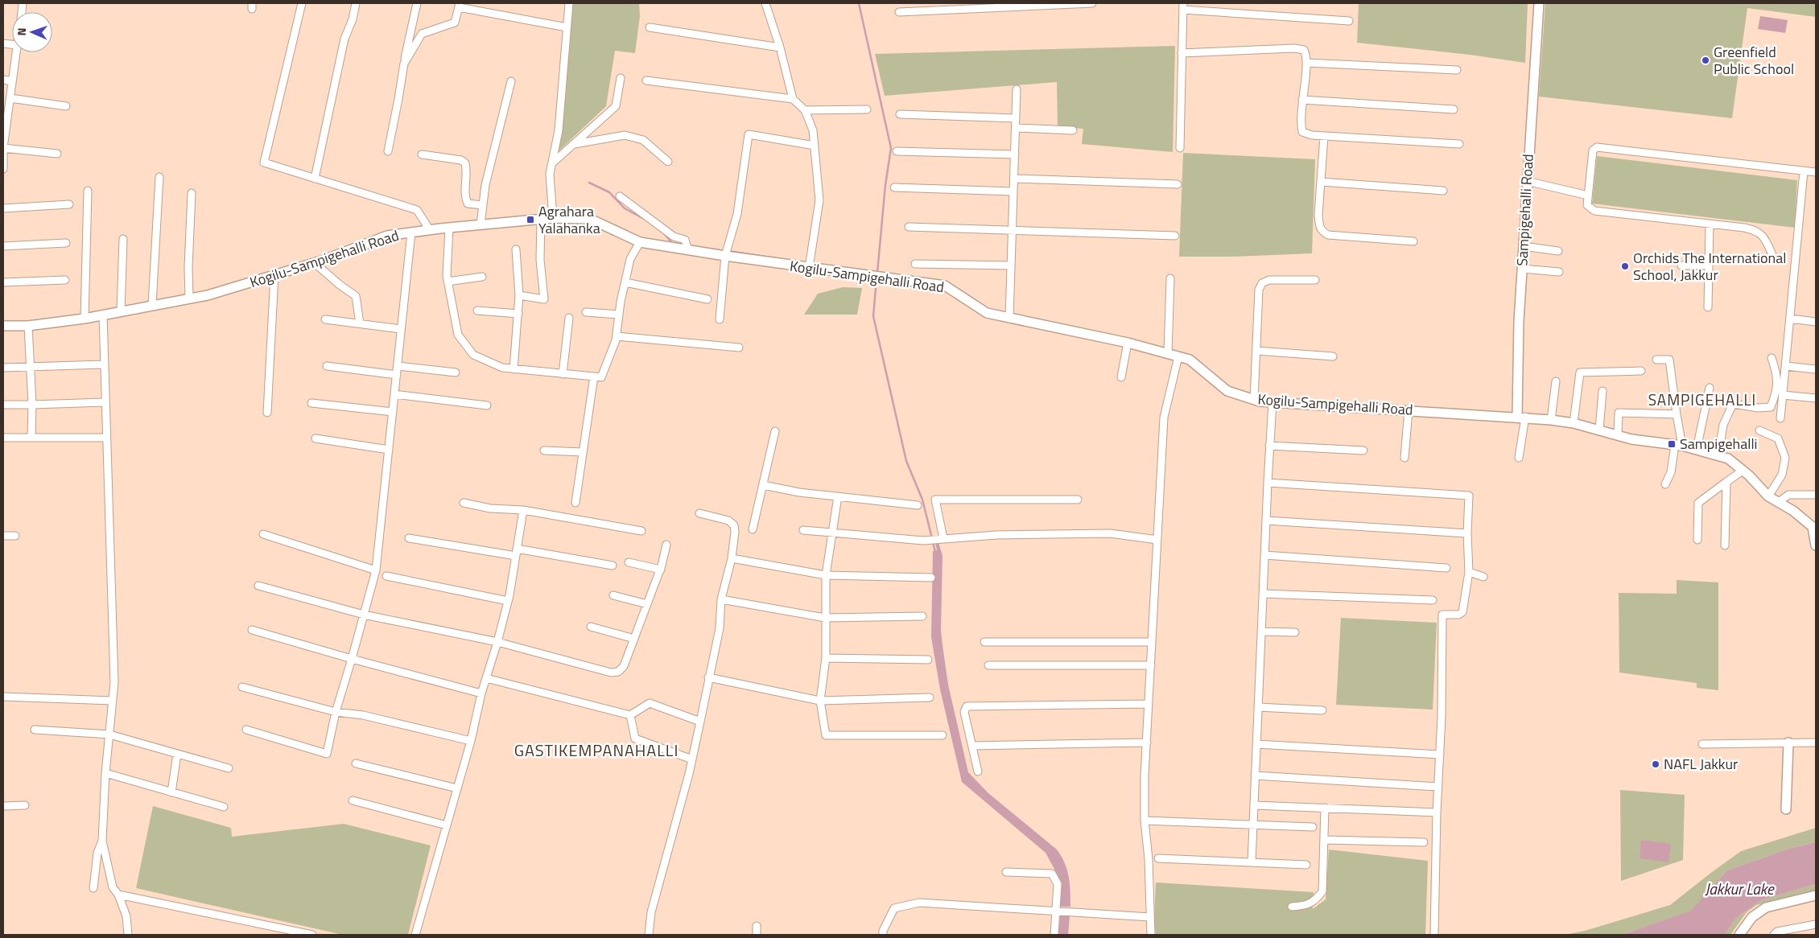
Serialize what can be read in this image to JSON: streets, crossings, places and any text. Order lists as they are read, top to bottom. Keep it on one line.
{"streets":{"street":["Sampigehalli Road","Kogilu-Sampigehalli Road"]},"crossings":[["Sampigehalli Road","Kogilu-Sampigehalli Road"]],"districts":["SAMPIGEHALLI","GASTIKEMPANAHALLI"],"water":["Jakkur Lake"],"places":{"other":["Greenfield Public School","Orchids The International School, Jakkur","NAFL Jakkur"],"transit":["Agrahara Yalahanka","Sampigehalli"]},"north":"left"}
